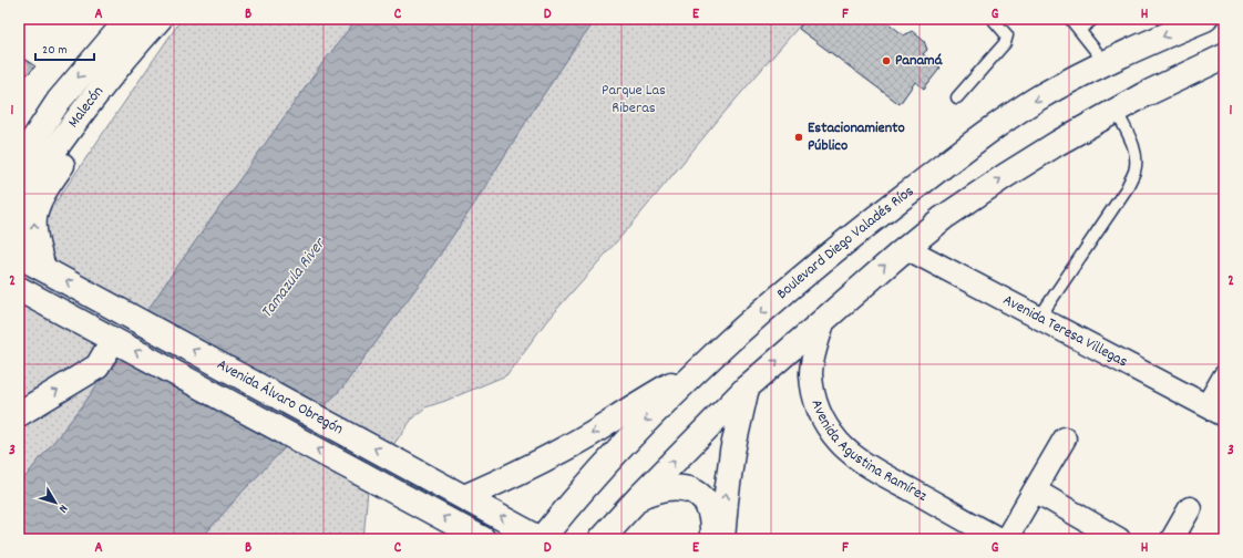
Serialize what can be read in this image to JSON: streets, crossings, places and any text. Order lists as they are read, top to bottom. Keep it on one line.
{"streets":{"main road":["Malecón","Boulevard Diego Valadés Ríos","Avenida Álvaro Obregón"],"street":["Avenida Teresa Villegas","Avenida Agustina Ramírez"]},"crossings":[["Boulevard Diego Valadés Ríos","Avenida Álvaro Obregón"]],"one_way":["Avenida Álvaro Obregón"],"water":["Tamazula River"],"parks":["Parque Las Riberas"],"places":["Panamá","Estacionamiento Público"],"scale_bar":"20 m","north":"bottom right","grid":{"columns":["A","B","C","D","E","F","G","H"],"rows":["1","2","3"]}}
